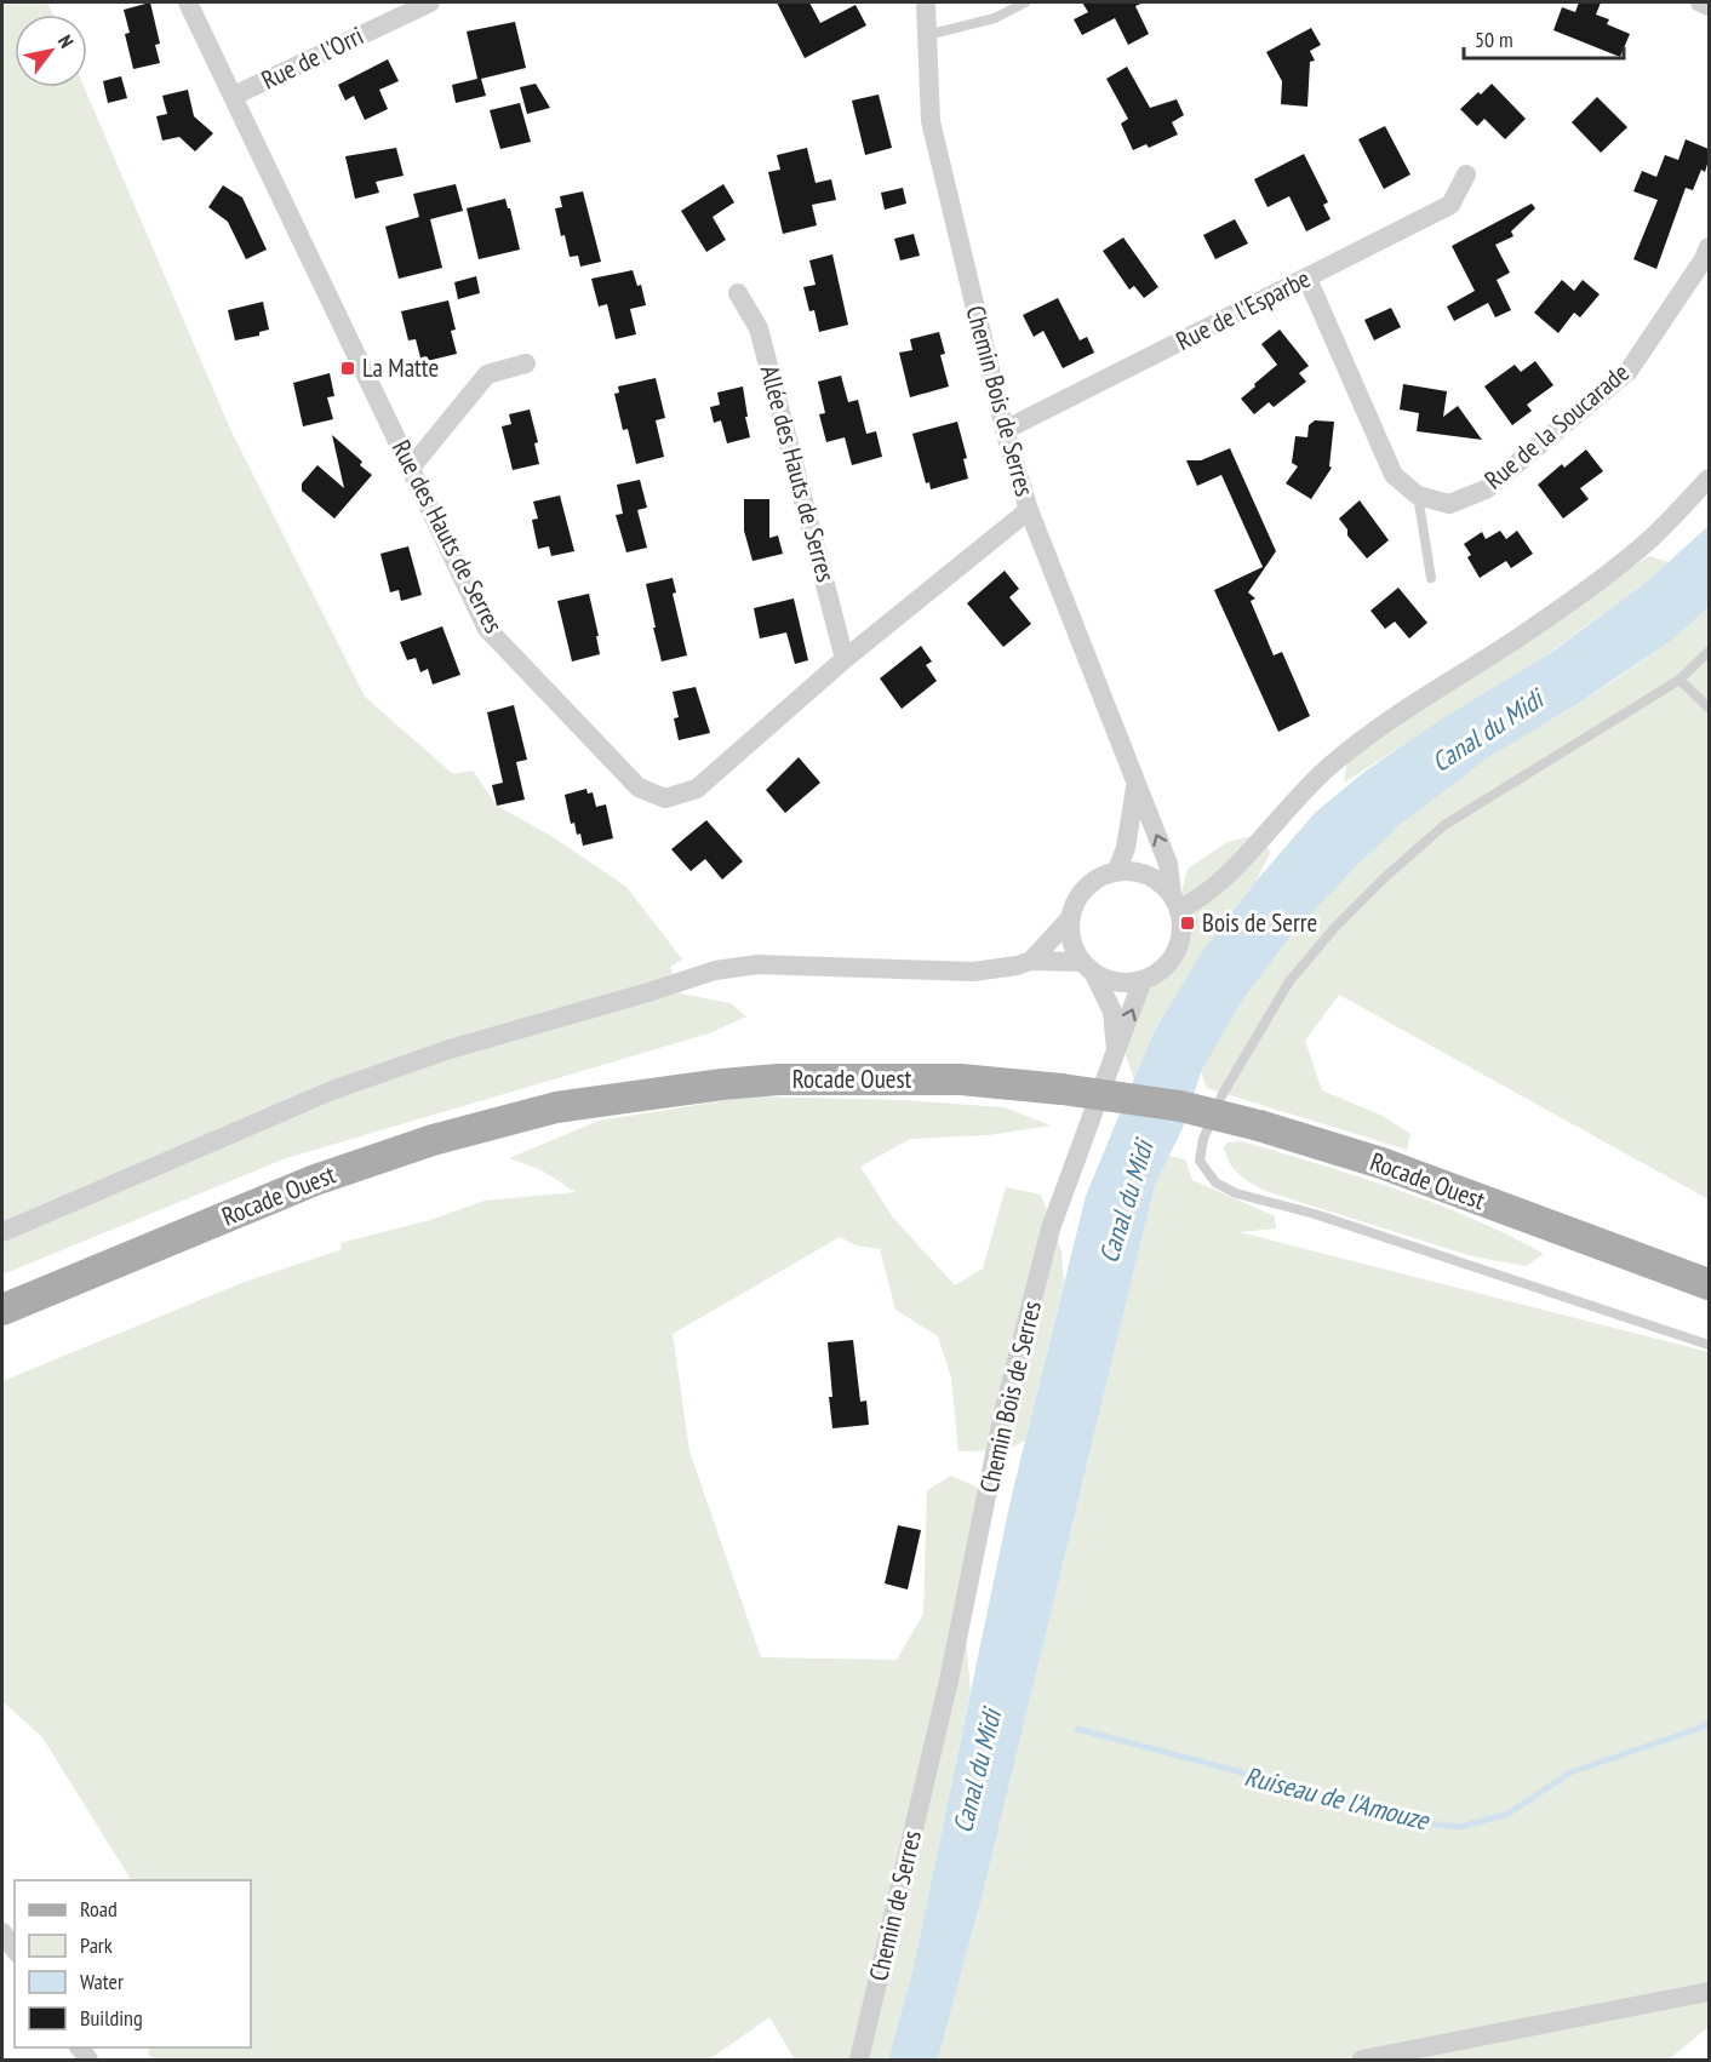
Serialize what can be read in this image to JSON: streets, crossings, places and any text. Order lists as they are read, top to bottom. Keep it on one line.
{"streets":{"main road":["Rocade Ouest"],"street":["Rue de l'Orri","Rue de l'Esparbe","Chemin Bois de Serres","Rue de la Soucarade","Allée des Hauts de Serres","Rue des Hauts de Serres","Chemin de Serres"]},"crossings":[["Rue de l'Orri","Rue des Hauts de Serres"],["Rue de l'Esparbe","Chemin Bois de Serres"],["Rue de l'Esparbe","Rue de la Soucarade"],["Chemin Bois de Serres","Rue des Hauts de Serres"],["Chemin Bois de Serres","Chemin de Serres"],["Allée des Hauts de Serres","Rue des Hauts de Serres"]],"water":["Canal du Midi","Ruiseau de l'Amouze"],"places":{"transit":["La Matte","Bois de Serre"]},"legend":["Road","Park","Water","Building"],"scale_bar":"50 m","north":"top right"}
